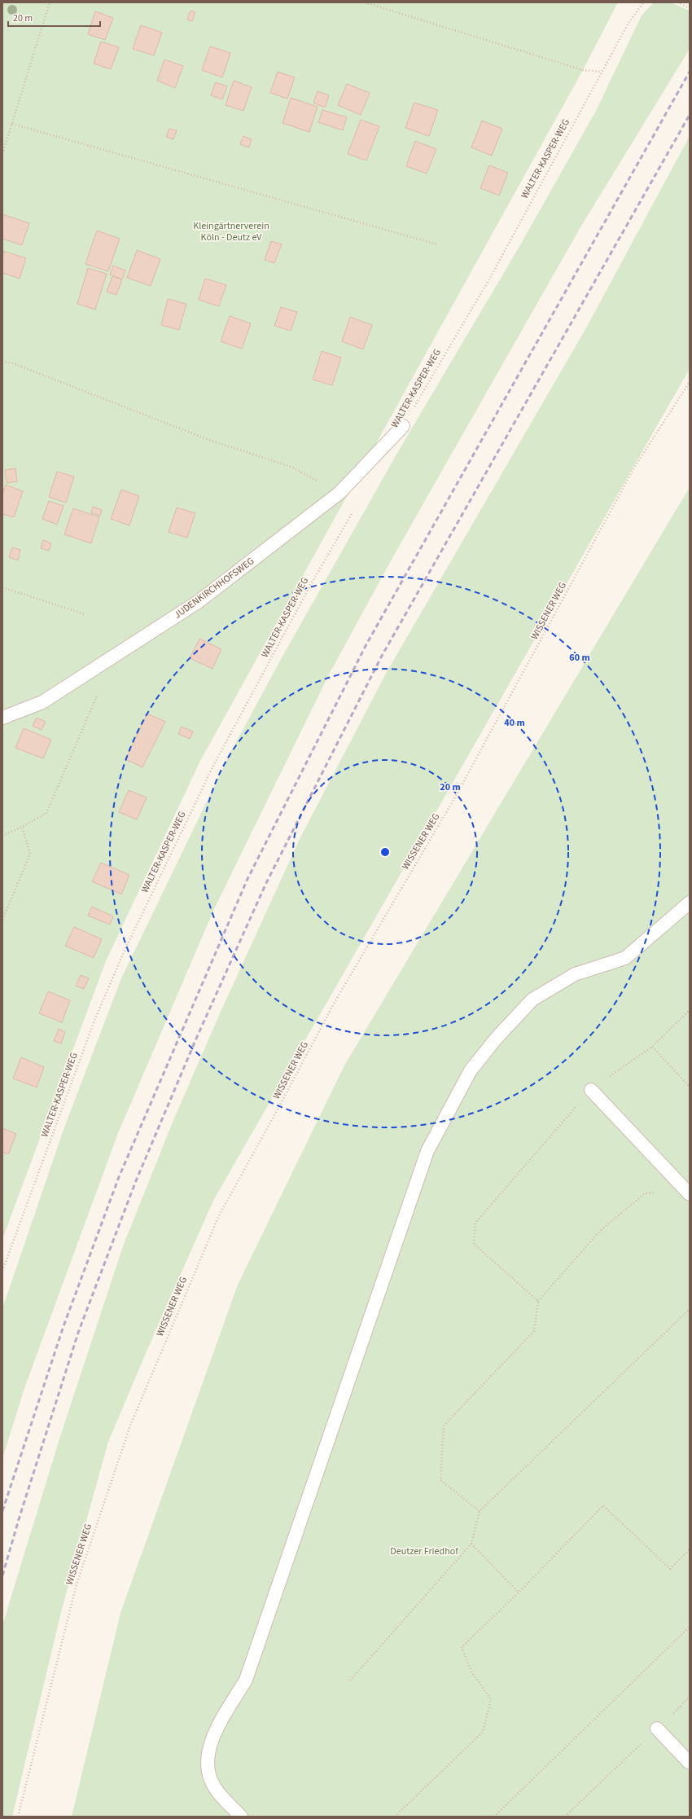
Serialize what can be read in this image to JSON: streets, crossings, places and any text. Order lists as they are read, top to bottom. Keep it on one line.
{"streets":{"lane":["JUDENKIRCHHOFSWEG"],"path":["WALTER-KASPER-WEG","WISSENER WEG"]},"crossings":[["WALTER-KASPER-WEG","JUDENKIRCHHOFSWEG"]],"parks":["Kleingärtnerverein Köln - Deutz eV","Deutzer Friedhof"],"scale_bar":"20 m","rings":["60 m","40 m","20 m"]}
